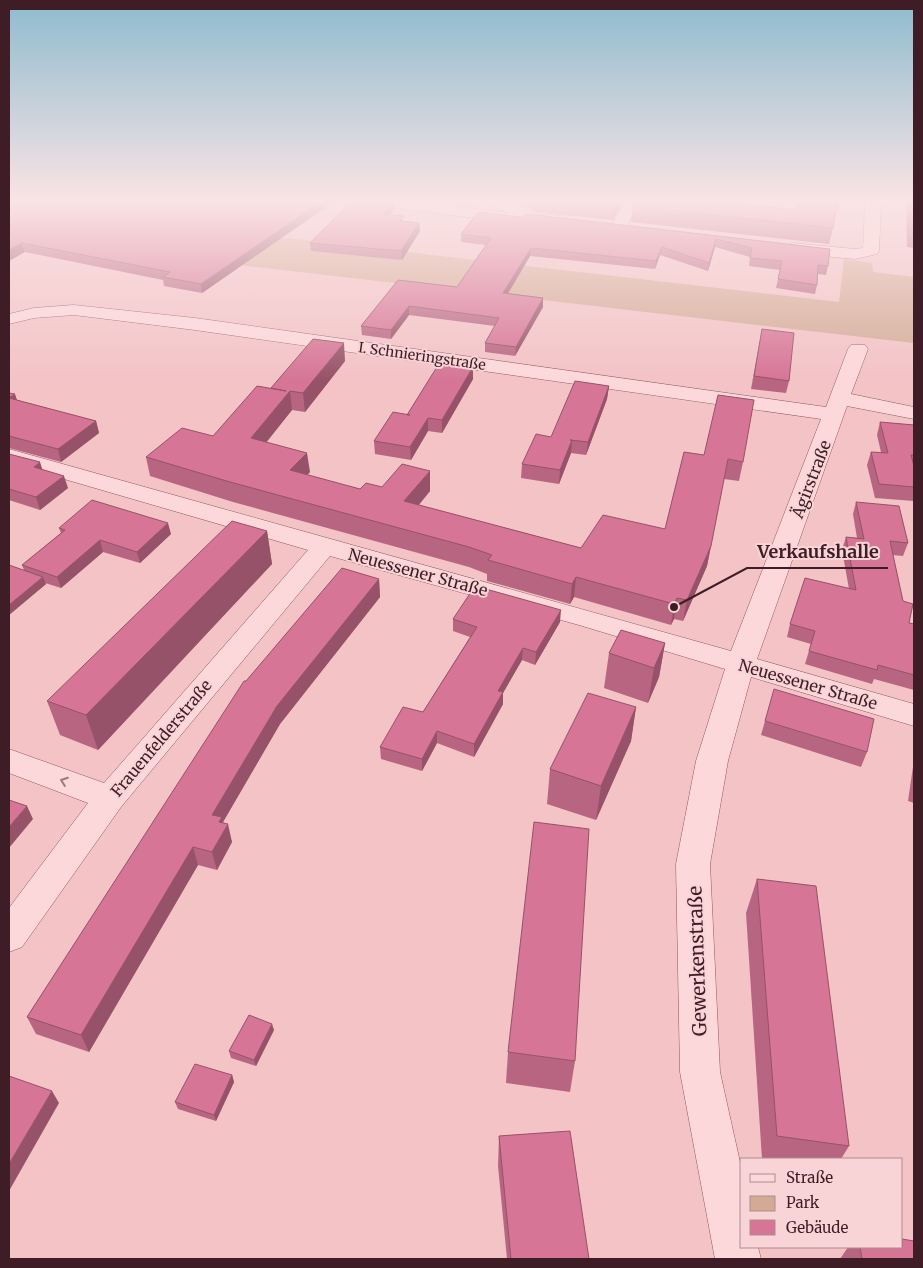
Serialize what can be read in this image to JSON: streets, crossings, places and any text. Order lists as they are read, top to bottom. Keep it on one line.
{"streets":{"street":["I. Schnieringstraße","Ägirstraße","Neuessener Straße","Frauenfelderstraße","Gewerkenstraße"]},"crossings":[["I. Schnieringstraße","Ägirstraße"],["Ägirstraße","Neuessener Straße"],["Ägirstraße","Gewerkenstraße"],["Neuessener Straße","Frauenfelderstraße"],["Neuessener Straße","Gewerkenstraße"]],"places":["Verkaufshalle"],"legend":["Straße","Park","Gebäude"]}
